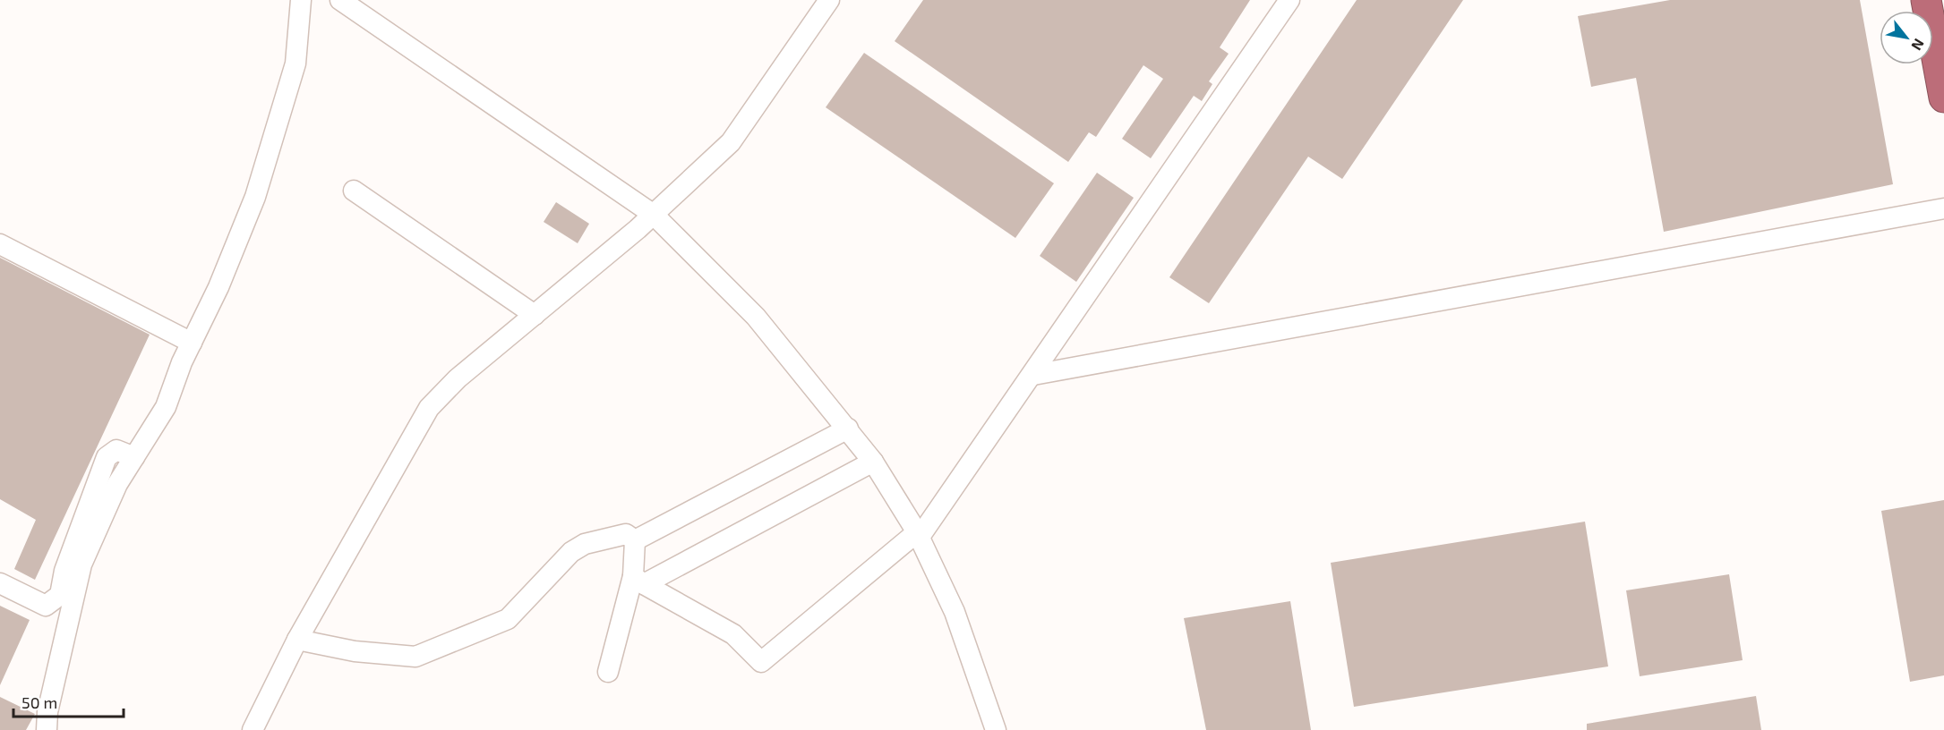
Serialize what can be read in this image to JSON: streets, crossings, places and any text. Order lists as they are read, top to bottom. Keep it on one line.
{"scale_bar":"50 m","north":"bottom right"}
